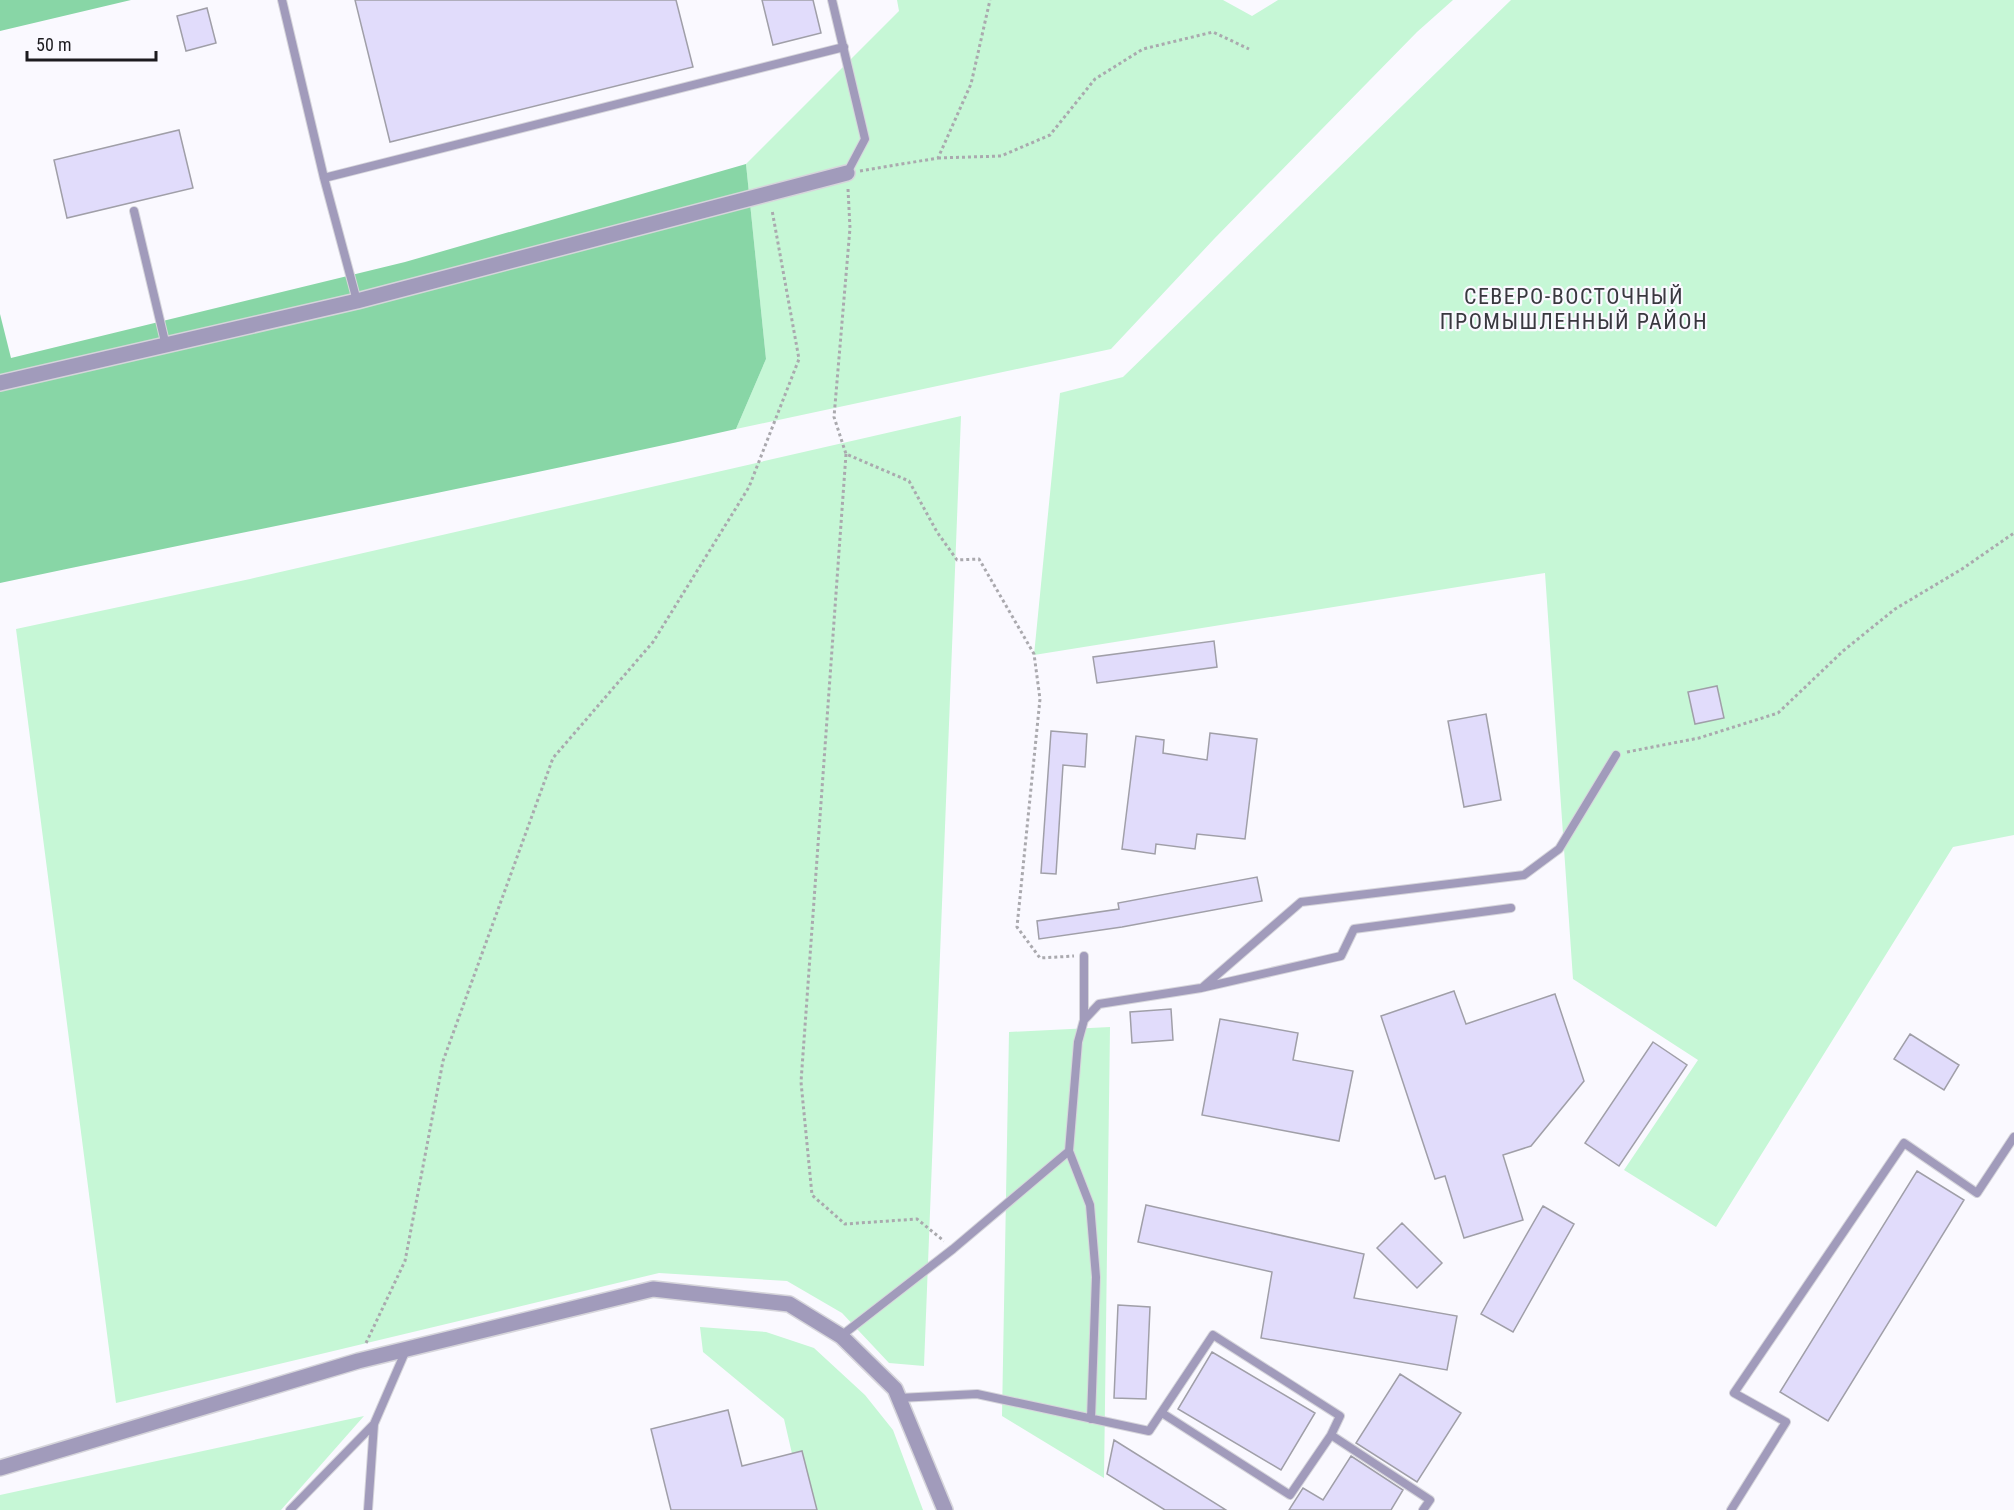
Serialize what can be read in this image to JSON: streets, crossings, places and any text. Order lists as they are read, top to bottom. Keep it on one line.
{"districts":["СЕВЕРО-ВОСТОЧНЫЙ ПРОМЫШЛЕННЫЙ РАЙОН"],"scale_bar":"50 m"}
